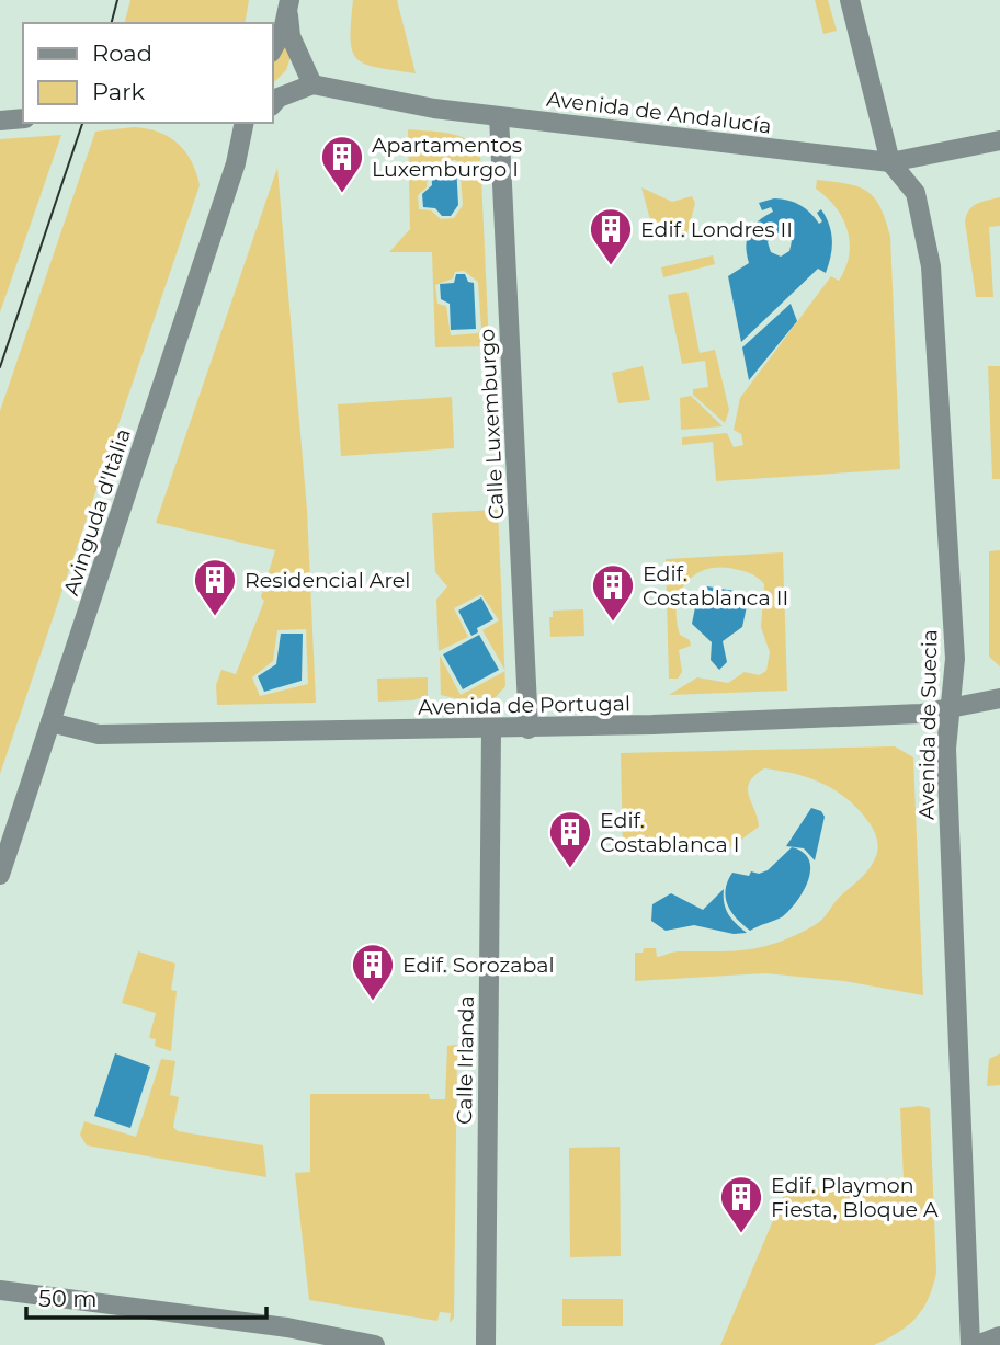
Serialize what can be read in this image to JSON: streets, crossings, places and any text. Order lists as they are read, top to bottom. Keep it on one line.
{"streets":{"street":["Avenida de Andalucía","Calle Luxemburgo","Avinguda d'Itàlia","Avenida de Portugal","Avenida de Suecia","Calle Irlanda"]},"crossings":[["Avenida de Andalucía","Calle Luxemburgo"],["Avenida de Andalucía","Avenida de Suecia"],["Calle Luxemburgo","Avenida de Portugal"],["Avinguda d'Itàlia","Avenida de Portugal"],["Avenida de Portugal","Avenida de Suecia"],["Avenida de Portugal","Calle Irlanda"]],"places":{"building":["Apartamentos Luxemburgo I","Edif. Londres II","Residencial Arel","Edif. Costablanca II","Edif. Costablanca I","Edif. Sorozabal","Edif. Playmon Fiesta, Bloque A"]},"legend":["Road","Park"],"scale_bar":"50 m"}
